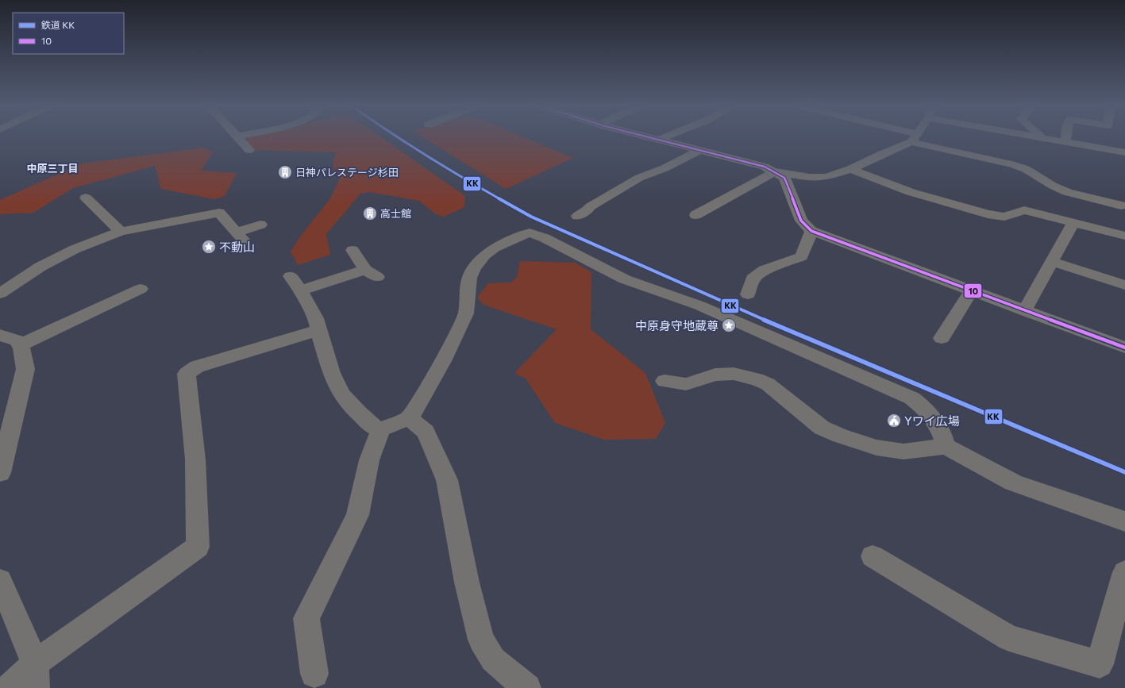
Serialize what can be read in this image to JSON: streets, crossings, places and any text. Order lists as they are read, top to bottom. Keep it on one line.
{"districts":["中原三丁目"],"places":{"building":["日神パレステージ杉田","高士館"],"place":["不動山","中原身守地蔵尊"],"public building":["Yワイ広場"]},"lines":["rail line KK","transit line 10"],"legend":["鉄道 KK","10"]}
